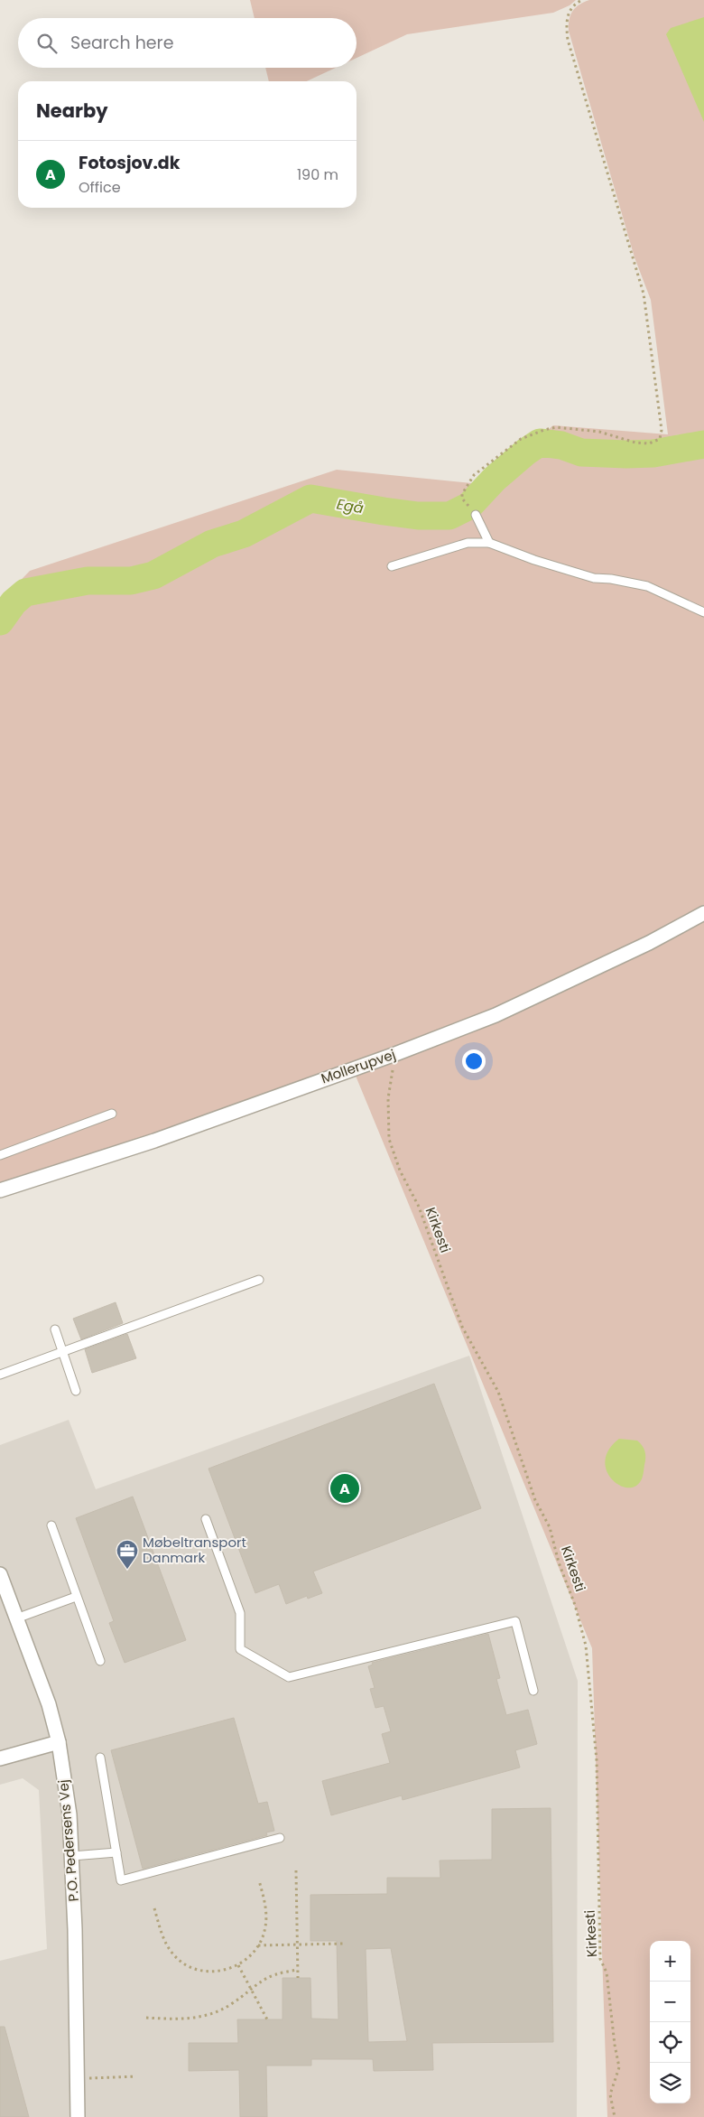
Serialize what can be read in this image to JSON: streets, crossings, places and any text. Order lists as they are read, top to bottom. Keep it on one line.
{"streets":{"street":["Mollerupvej","P.O. Pedersens Vej"],"path":["Kirkesti"]},"crossings":[["Mollerupvej","Kirkesti"]],"water":["Egå"],"places":{"office":["Møbeltransport Danmark"]},"page":{"search":"Search here","heading":"Nearby","list":[{"mark":"A","name":"Fotosjov.dk","note":"Office","value":"190 m"}],"pins":"A","map_buttons":["+","−"]}}
